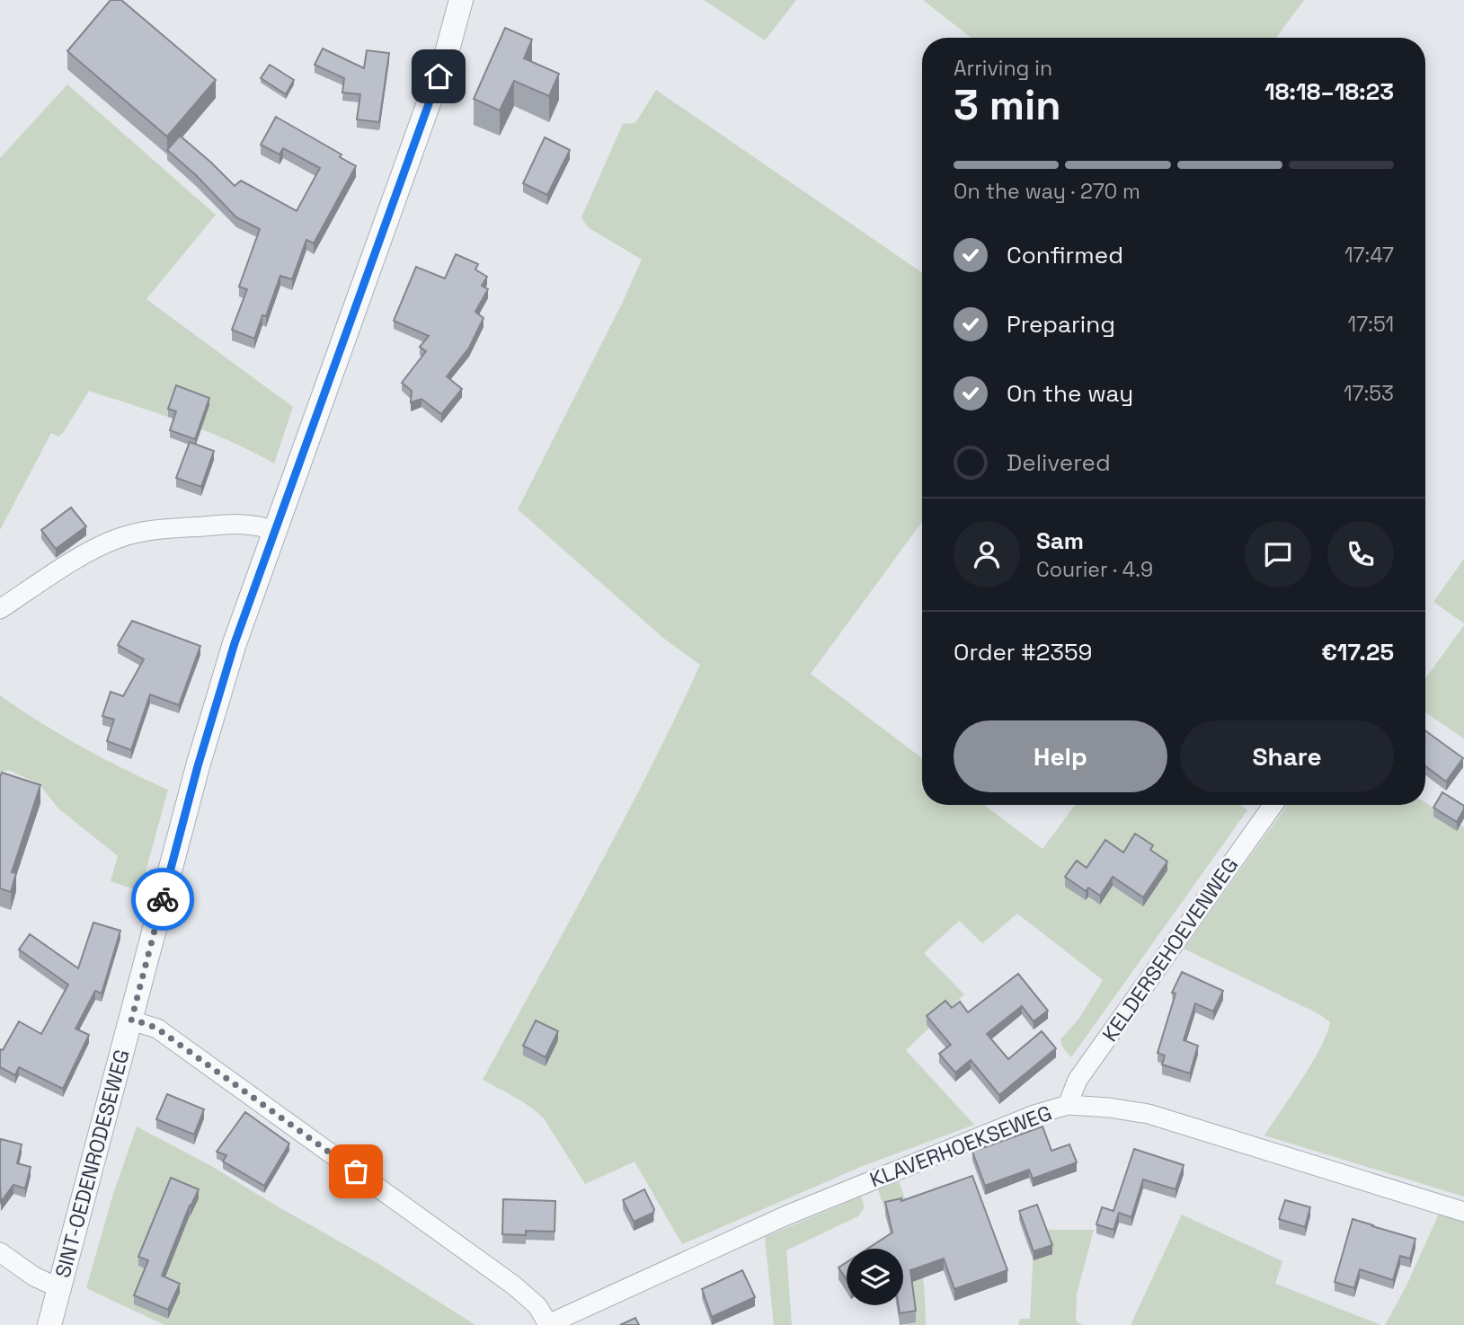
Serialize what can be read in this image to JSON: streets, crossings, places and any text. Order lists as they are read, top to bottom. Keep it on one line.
{"streets":{"street":["KELDERSEHOEVENWEG","KLAVERHOEKSEWEG","SINT-OEDENRODESEWEG"]},"crossings":[["KELDERSEHOEVENWEG","KLAVERHOEKSEWEG"]],"page":{"heading":["3 min","Arriving in","18:18–18:23"],"panel":["Sam","Courier · 4.9","Order #2359","€17.25"],"bar":"On the way · 270 m","list":[["Confirmed","17:47"],["Preparing","17:51"],["On the way","17:53"],"Delivered"],"buttons":["Help","Share"]}}
